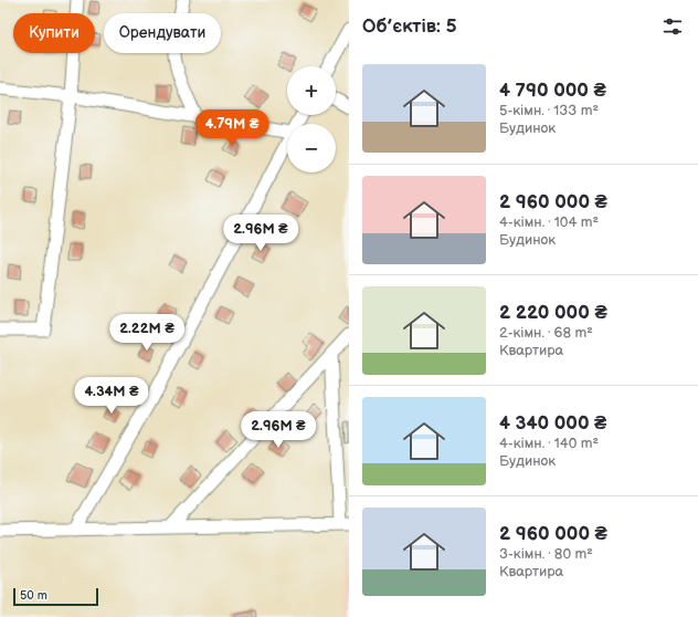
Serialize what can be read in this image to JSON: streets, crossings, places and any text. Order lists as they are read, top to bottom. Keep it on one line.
{"scale_bar":"50 m","page":{"heading":"Об’єктів: 5","chip":["Купити","Орендувати"],"list":[{"name":"4 790 000 ₴","note":"5-кімн. · 133 m² · Будинок"},{"name":"2 960 000 ₴","note":"4-кімн. · 104 m² · Будинок"},{"name":"2 220 000 ₴","note":"2-кімн. · 68 m² · Квартира"},{"name":"4 340 000 ₴","note":"4-кімн. · 140 m² · Будинок"},{"name":"2 960 000 ₴","note":"3-кімн. · 80 m² · Квартира"}],"map_buttons":["+","−"],"price":["4.79M ₴","2.96M ₴","2.22M ₴","4.34M ₴","2.96M ₴"],"scale":"50 m"}}
